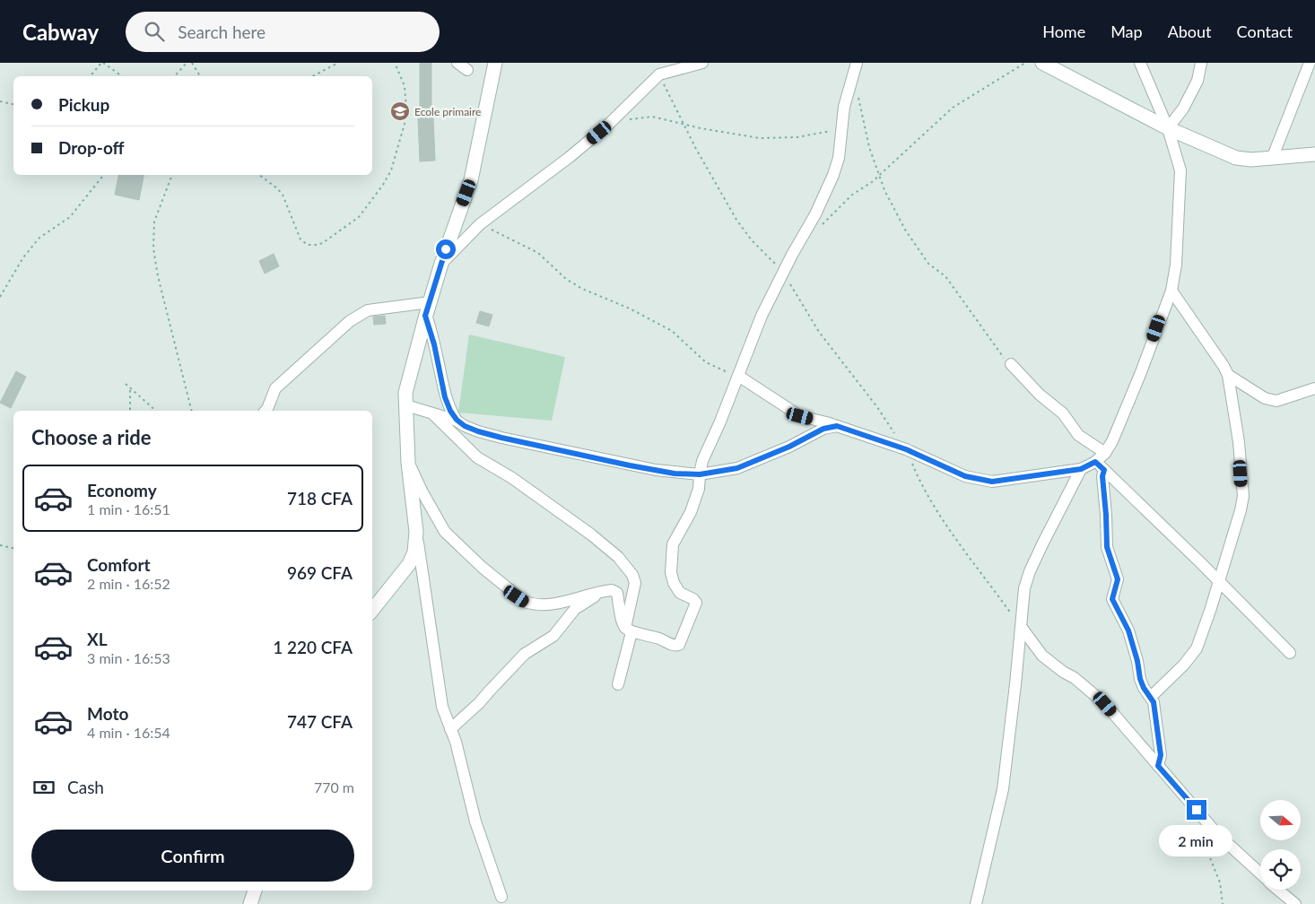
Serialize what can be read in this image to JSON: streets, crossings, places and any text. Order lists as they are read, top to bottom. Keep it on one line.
{"places":{"school or university":["Ecole primaire"]},"north":"right","page":{"header":"Cabway","search":"Search here","nav":["Home","Map","About","Contact"],"banner":["Pickup","Drop-off"],"heading":"Choose a ride","list":[{"name":"Economy","note":"1 min · 16:51","value":"718 CFA"},{"name":"Comfort","note":"2 min · 16:52","value":"969 CFA"},{"name":"XL","note":"3 min · 16:53","value":"1 220 CFA"},{"name":"Moto","note":"4 min · 16:54","value":"747 CFA"}],"pay":["Cash","770 m"],"buttons":"Confirm","bubble":"2 min"}}
